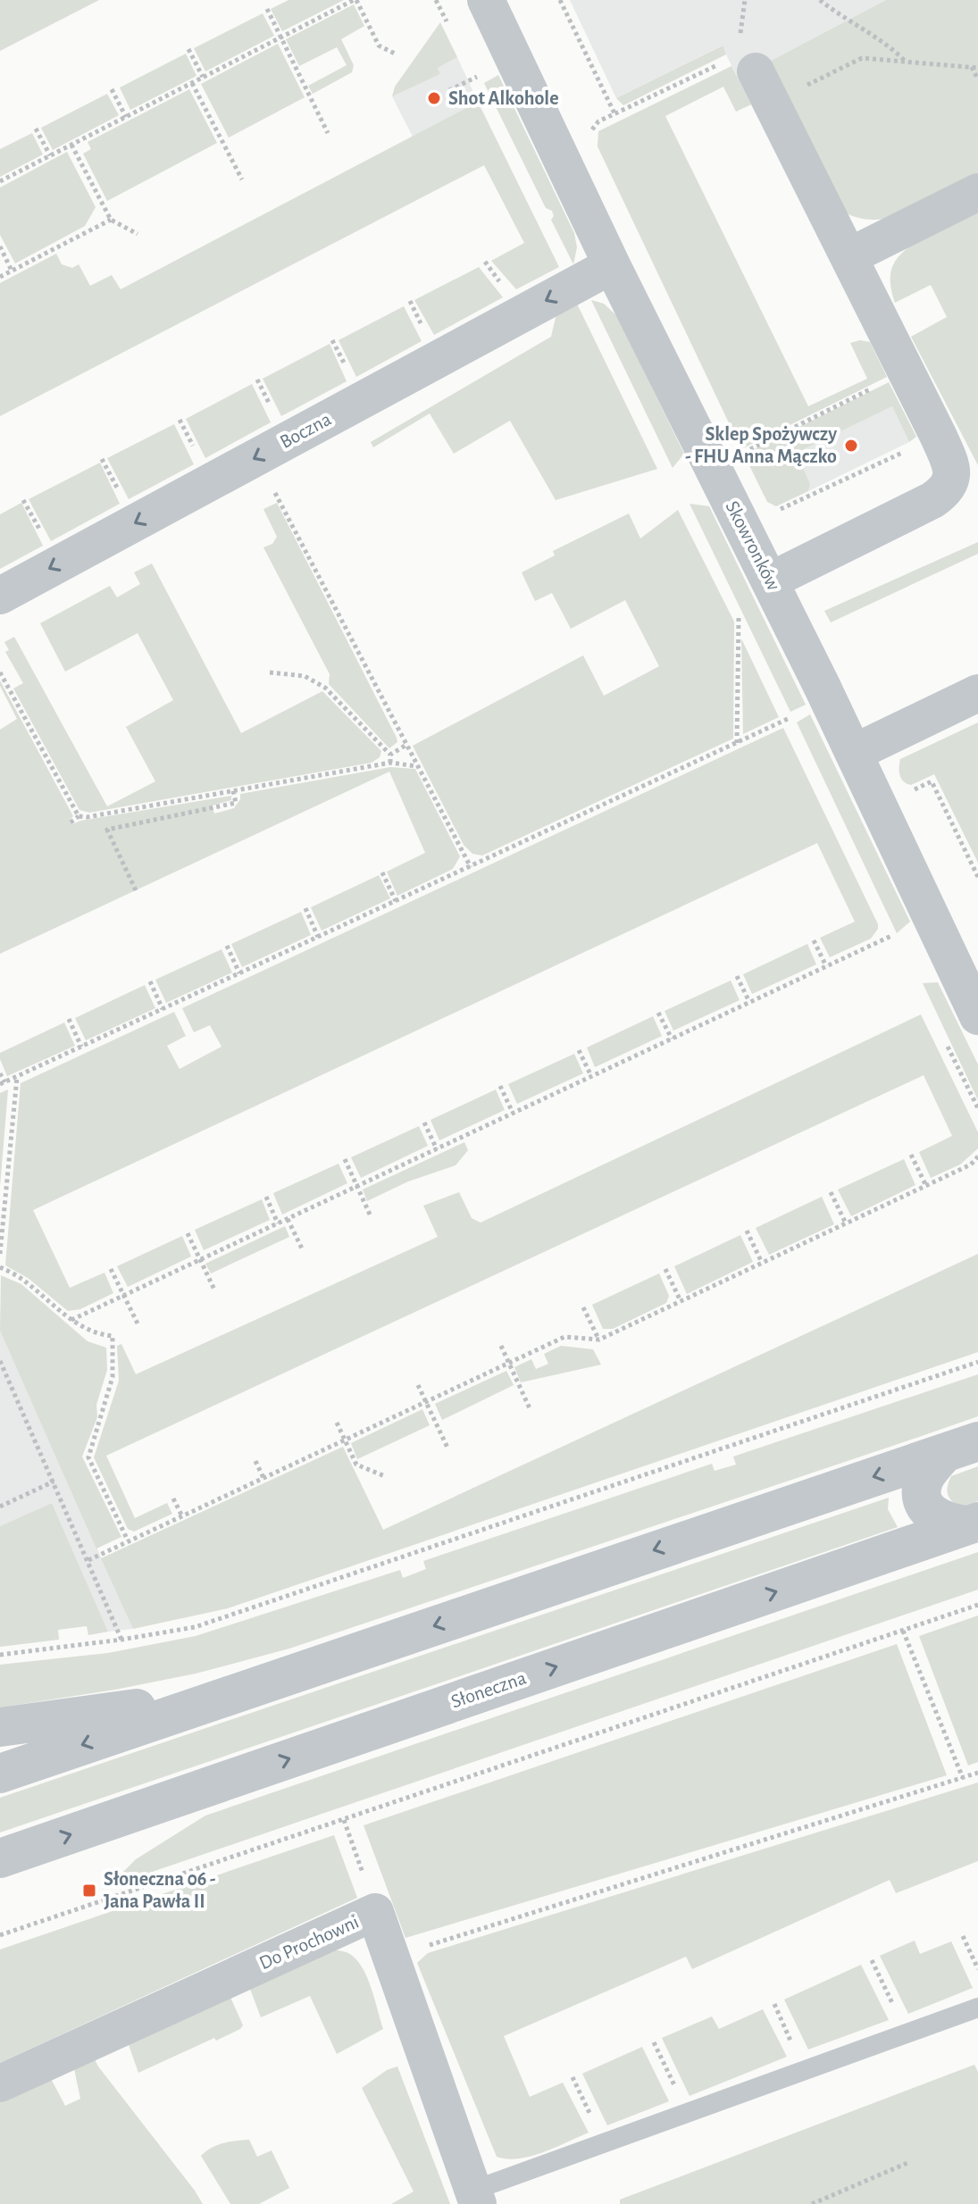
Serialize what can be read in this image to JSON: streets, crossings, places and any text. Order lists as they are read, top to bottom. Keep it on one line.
{"streets":{"street":["Boczna","Skowronków","Słoneczna","Do Prochowni"]},"crossings":[["Boczna","Skowronków"]],"one_way":["Boczna"],"places":{"other":["Shot Alkohole","Sklep Spożywczy - FHU Anna Mączko"],"transit":["Słoneczna 06 - Jana Pawła II"]}}
